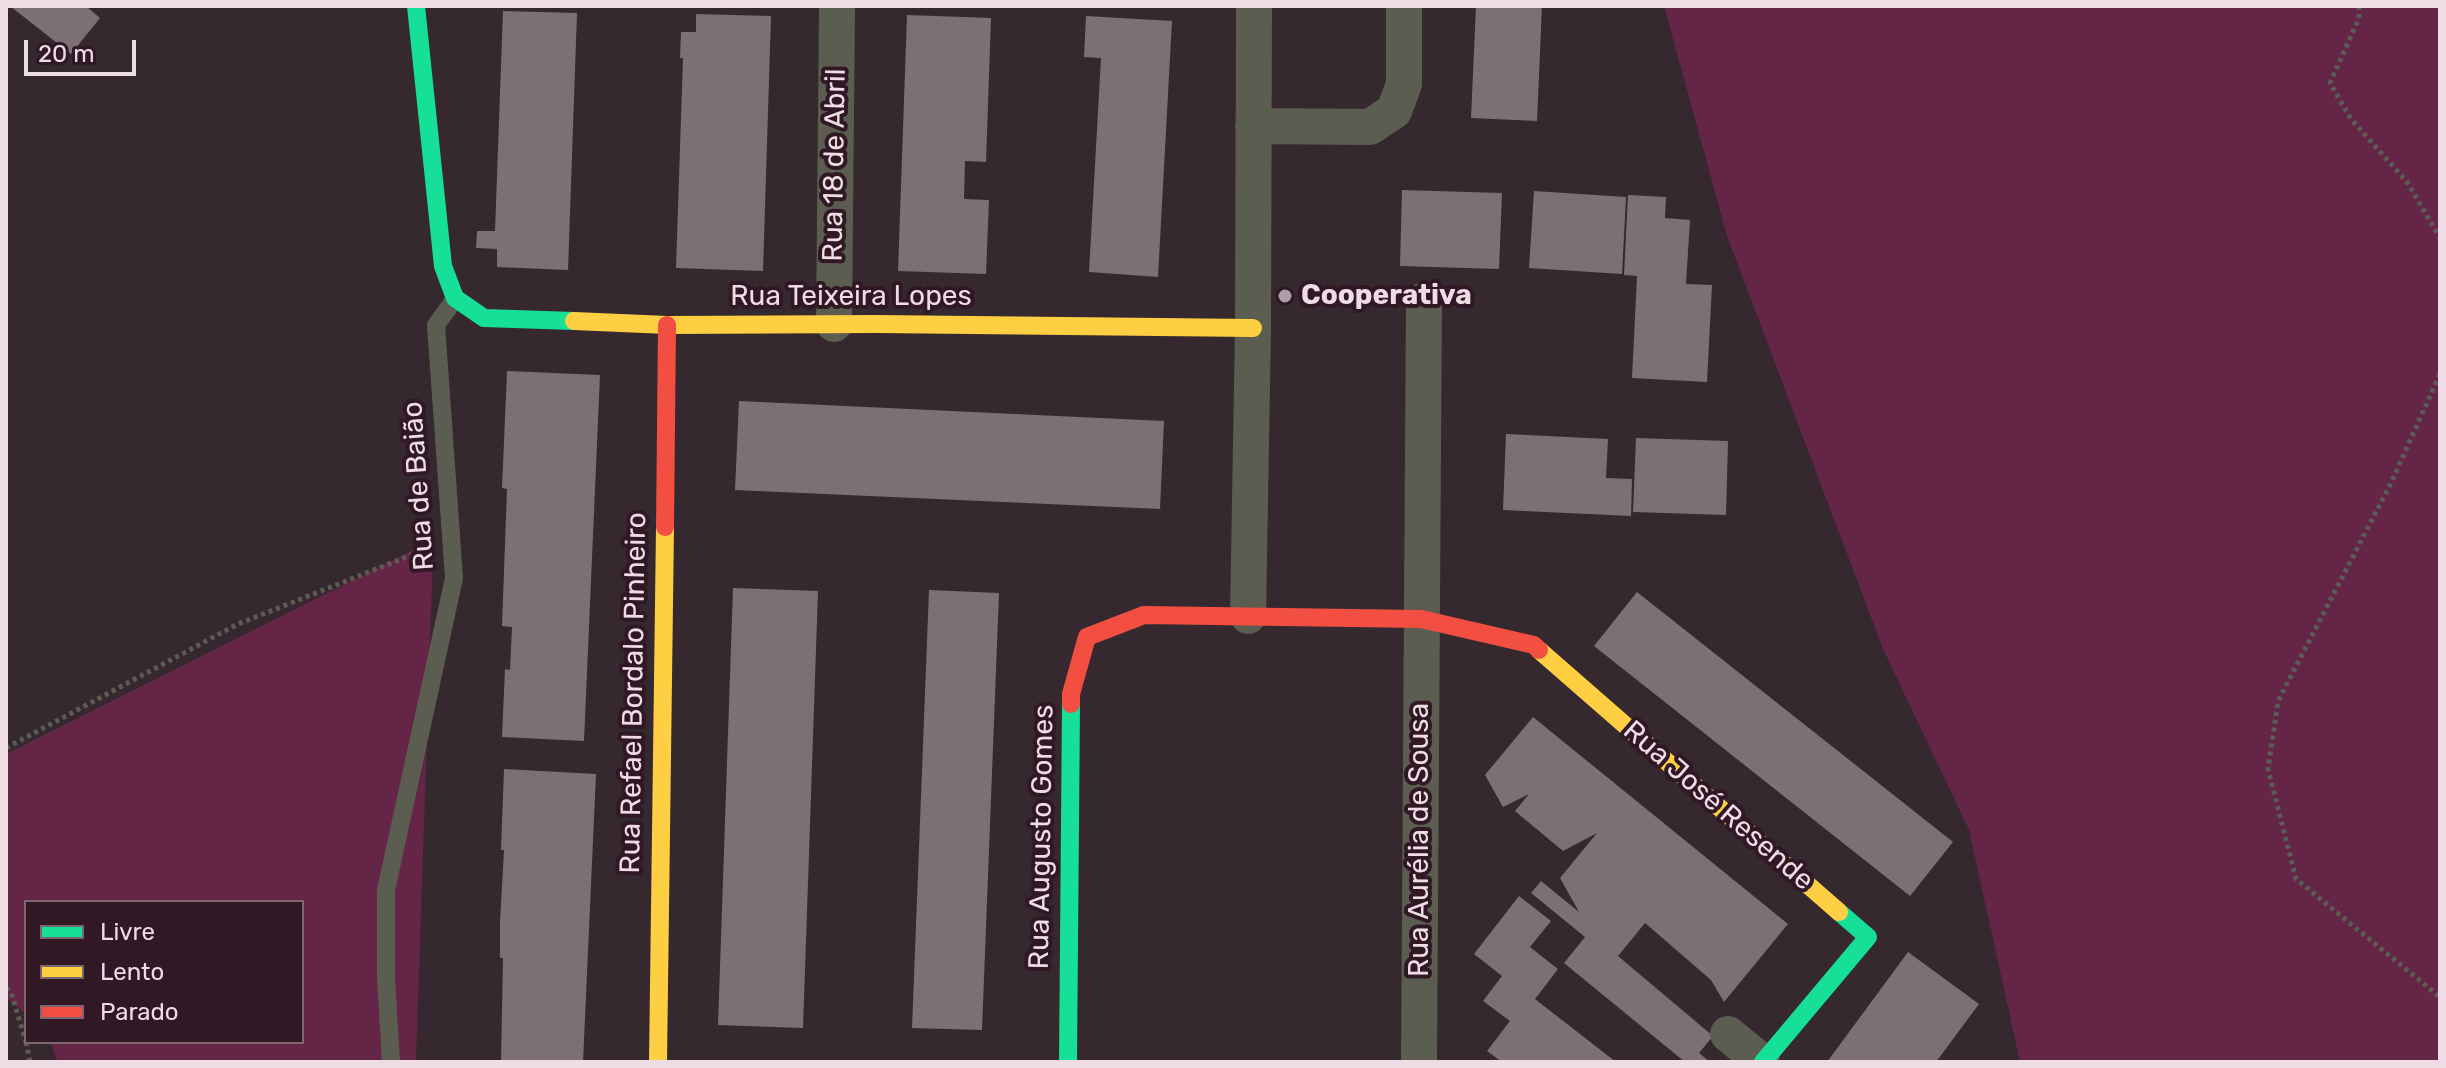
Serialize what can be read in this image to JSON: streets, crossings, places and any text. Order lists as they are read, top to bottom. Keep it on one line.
{"streets":{"street":["Rua 18 de Abril","Rua Teixeira Lopes","Rua Refael Bordalo Pinheiro","Rua José Resende","Rua Augusto Gomes","Rua Aurélia de Sousa"],"lane":["Rua de Baião"]},"crossings":[["Rua 18 de Abril","Rua Teixeira Lopes"],["Rua Teixeira Lopes","Rua de Baião"],["Rua Teixeira Lopes","Rua Refael Bordalo Pinheiro"],["Rua José Resende","Rua Aurélia de Sousa"]],"places":["Cooperativa"],"legend":["Livre","Lento","Parado"],"scale_bar":"20 m"}
